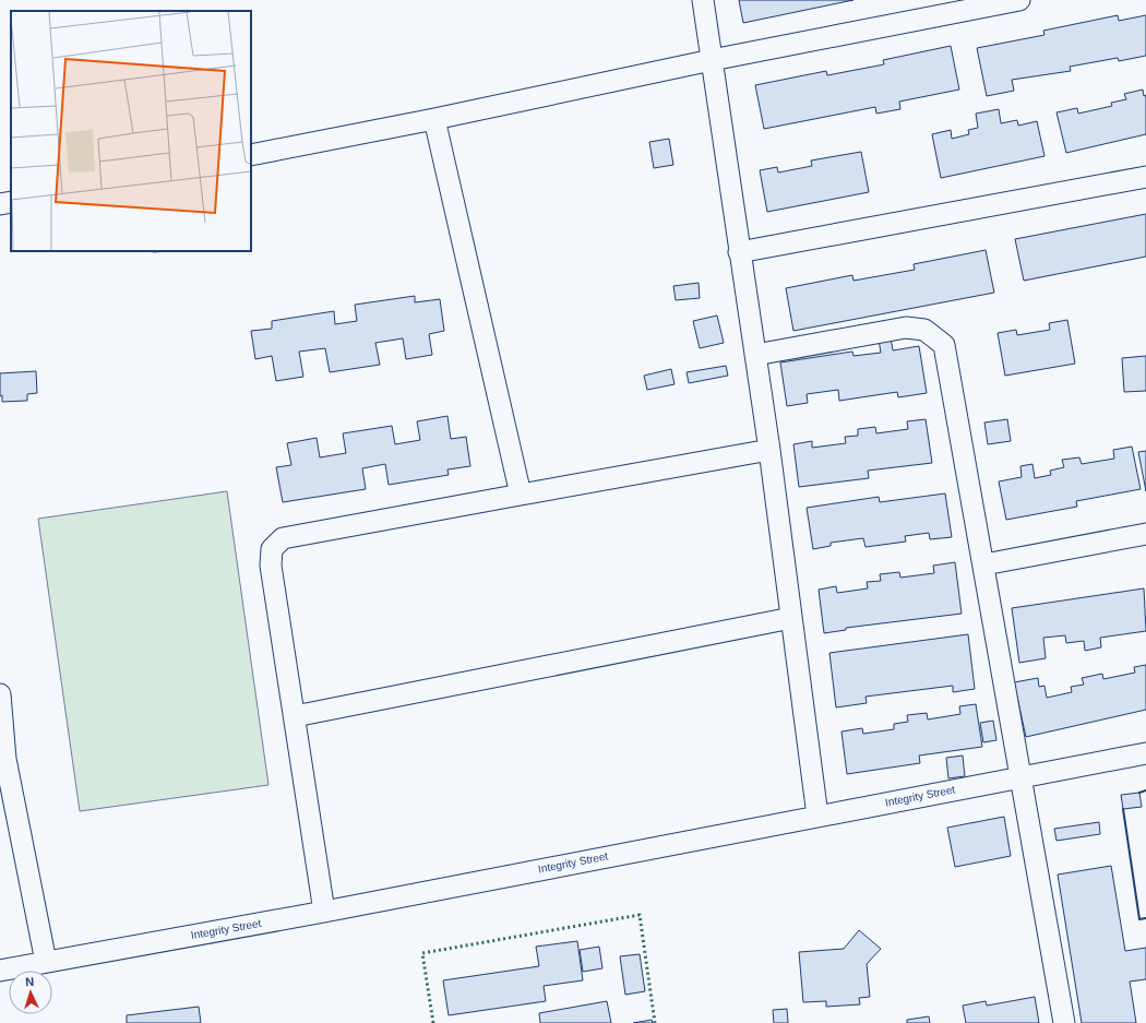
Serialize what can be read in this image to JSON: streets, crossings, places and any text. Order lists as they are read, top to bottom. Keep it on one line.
{"streets":{"street":["Integrity Street"]},"north":"top"}
